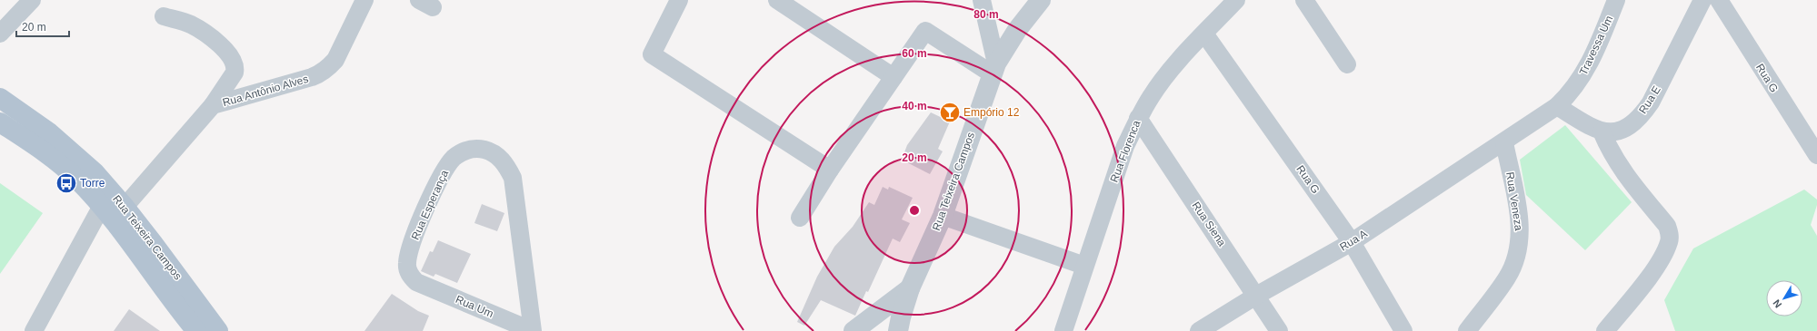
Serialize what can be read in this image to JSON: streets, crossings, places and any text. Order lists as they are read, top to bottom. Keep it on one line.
{"streets":{"main road":["Rua Teixeira Campos"],"street":["Travessa Um","Rua G","Rua Antônio Alves","Rua E","Rua Florenca","Rua Veneza","Rua Esperança","Rua Siena","Rua A","Rua Um"]},"crossings":[["Travessa Um","Rua Veneza"],["Travessa Um","Rua A"],["Rua G","Rua Florenca"],["Rua G","Rua A"],["Rua Antônio Alves","Rua Teixeira Campos"],["Rua Florenca","Rua Siena"],["Rua Veneza","Rua A"],["Rua Esperança","Rua Um"],["Rua Siena","Rua A"]],"places":{"bar":["Empório 12"],"bus stop":["Torre"]},"scale_bar":"20 m","north":"bottom left","rings":["80 m","60 m","40 m","20 m"]}
